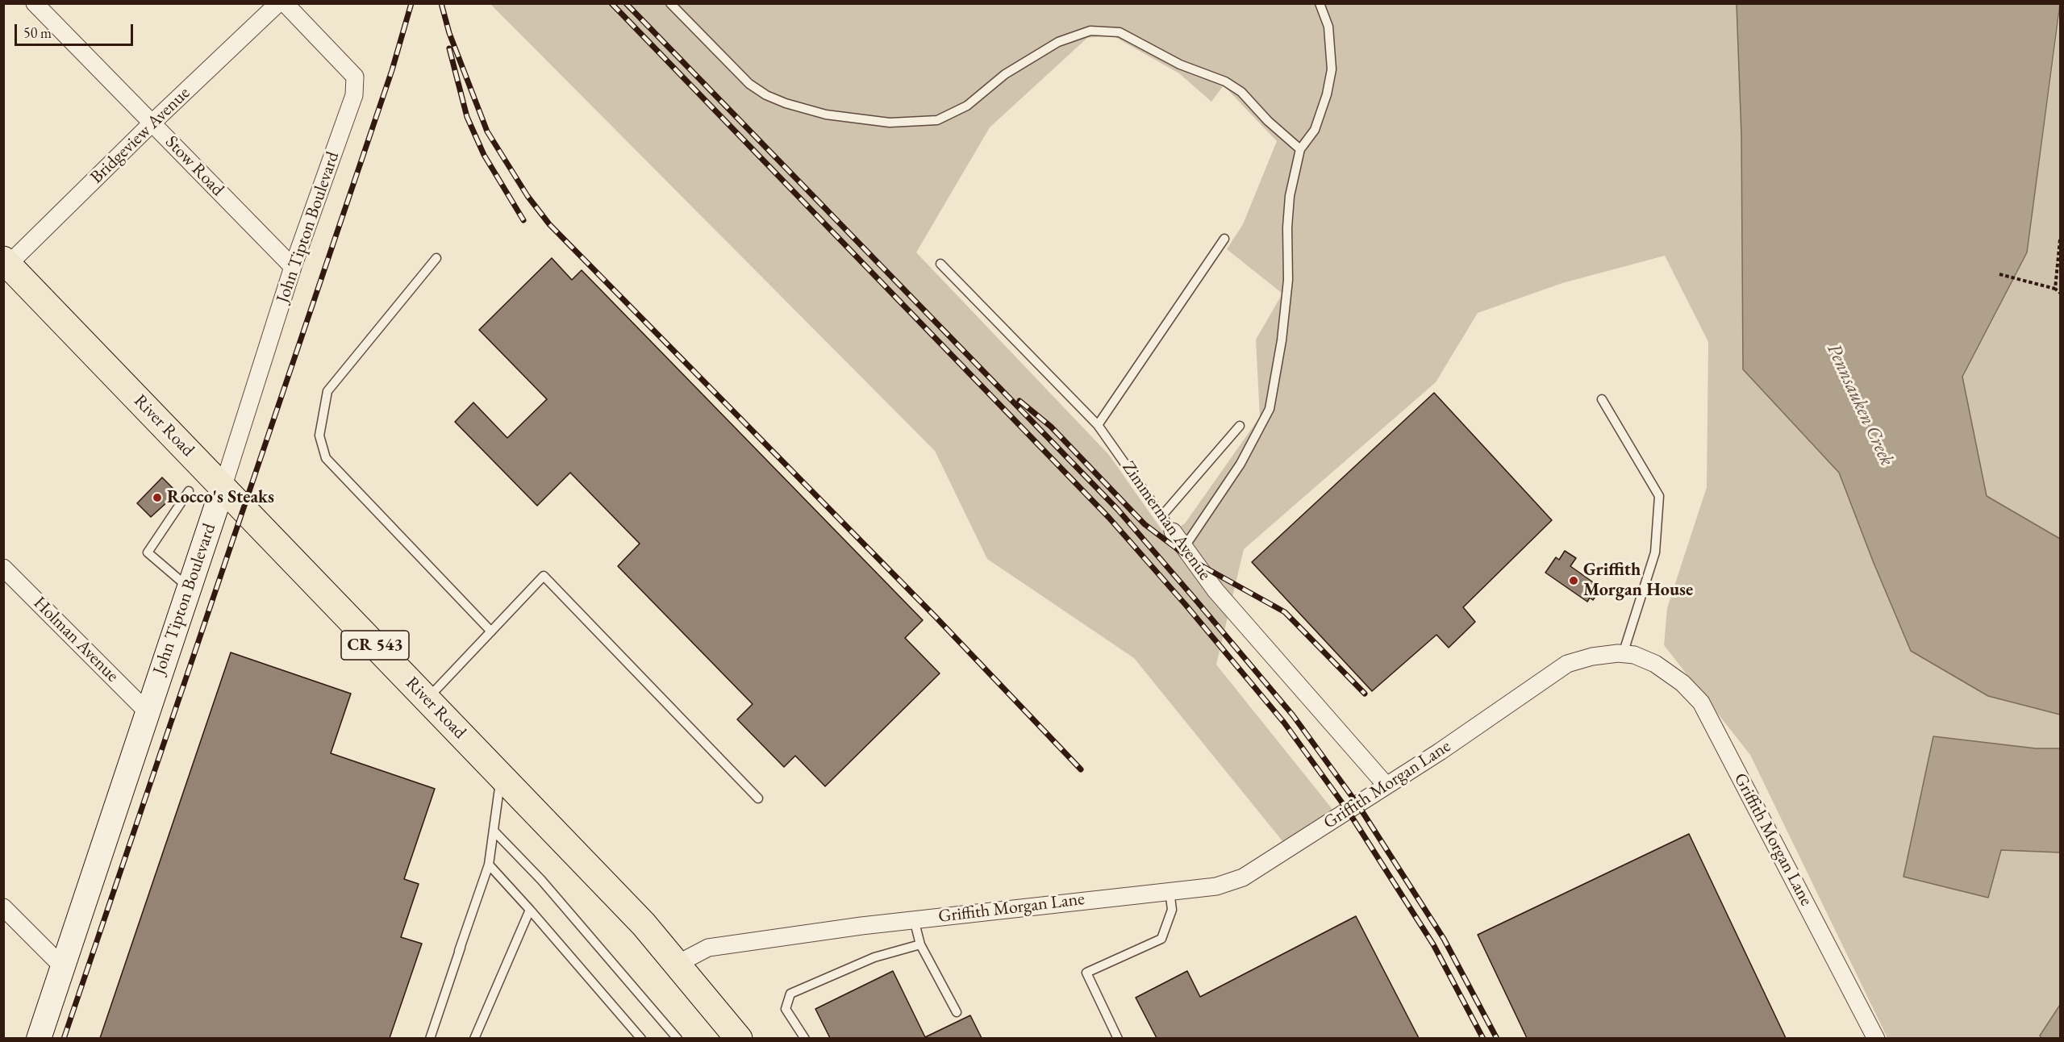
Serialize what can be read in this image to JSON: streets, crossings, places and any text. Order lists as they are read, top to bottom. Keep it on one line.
{"streets":{"main road":["River Road","CR 543"],"street":["Bridgeview Avenue","Stow Road","John Tipton Boulevard","Zimmerman Avenue","Holman Avenue","Griffith Morgan Lane"]},"crossings":[["Bridgeview Avenue","Stow Road"],["Bridgeview Avenue","River Road"],["Stow Road","John Tipton Boulevard"],["John Tipton Boulevard","River Road"],["John Tipton Boulevard","Holman Avenue"],["River Road","Griffith Morgan Lane"],["Zimmerman Avenue","Griffith Morgan Lane"]],"water":["Pennsauken Creek"],"places":["Rocco's Steaks","Griffith Morgan House"],"scale_bar":"50 m"}
